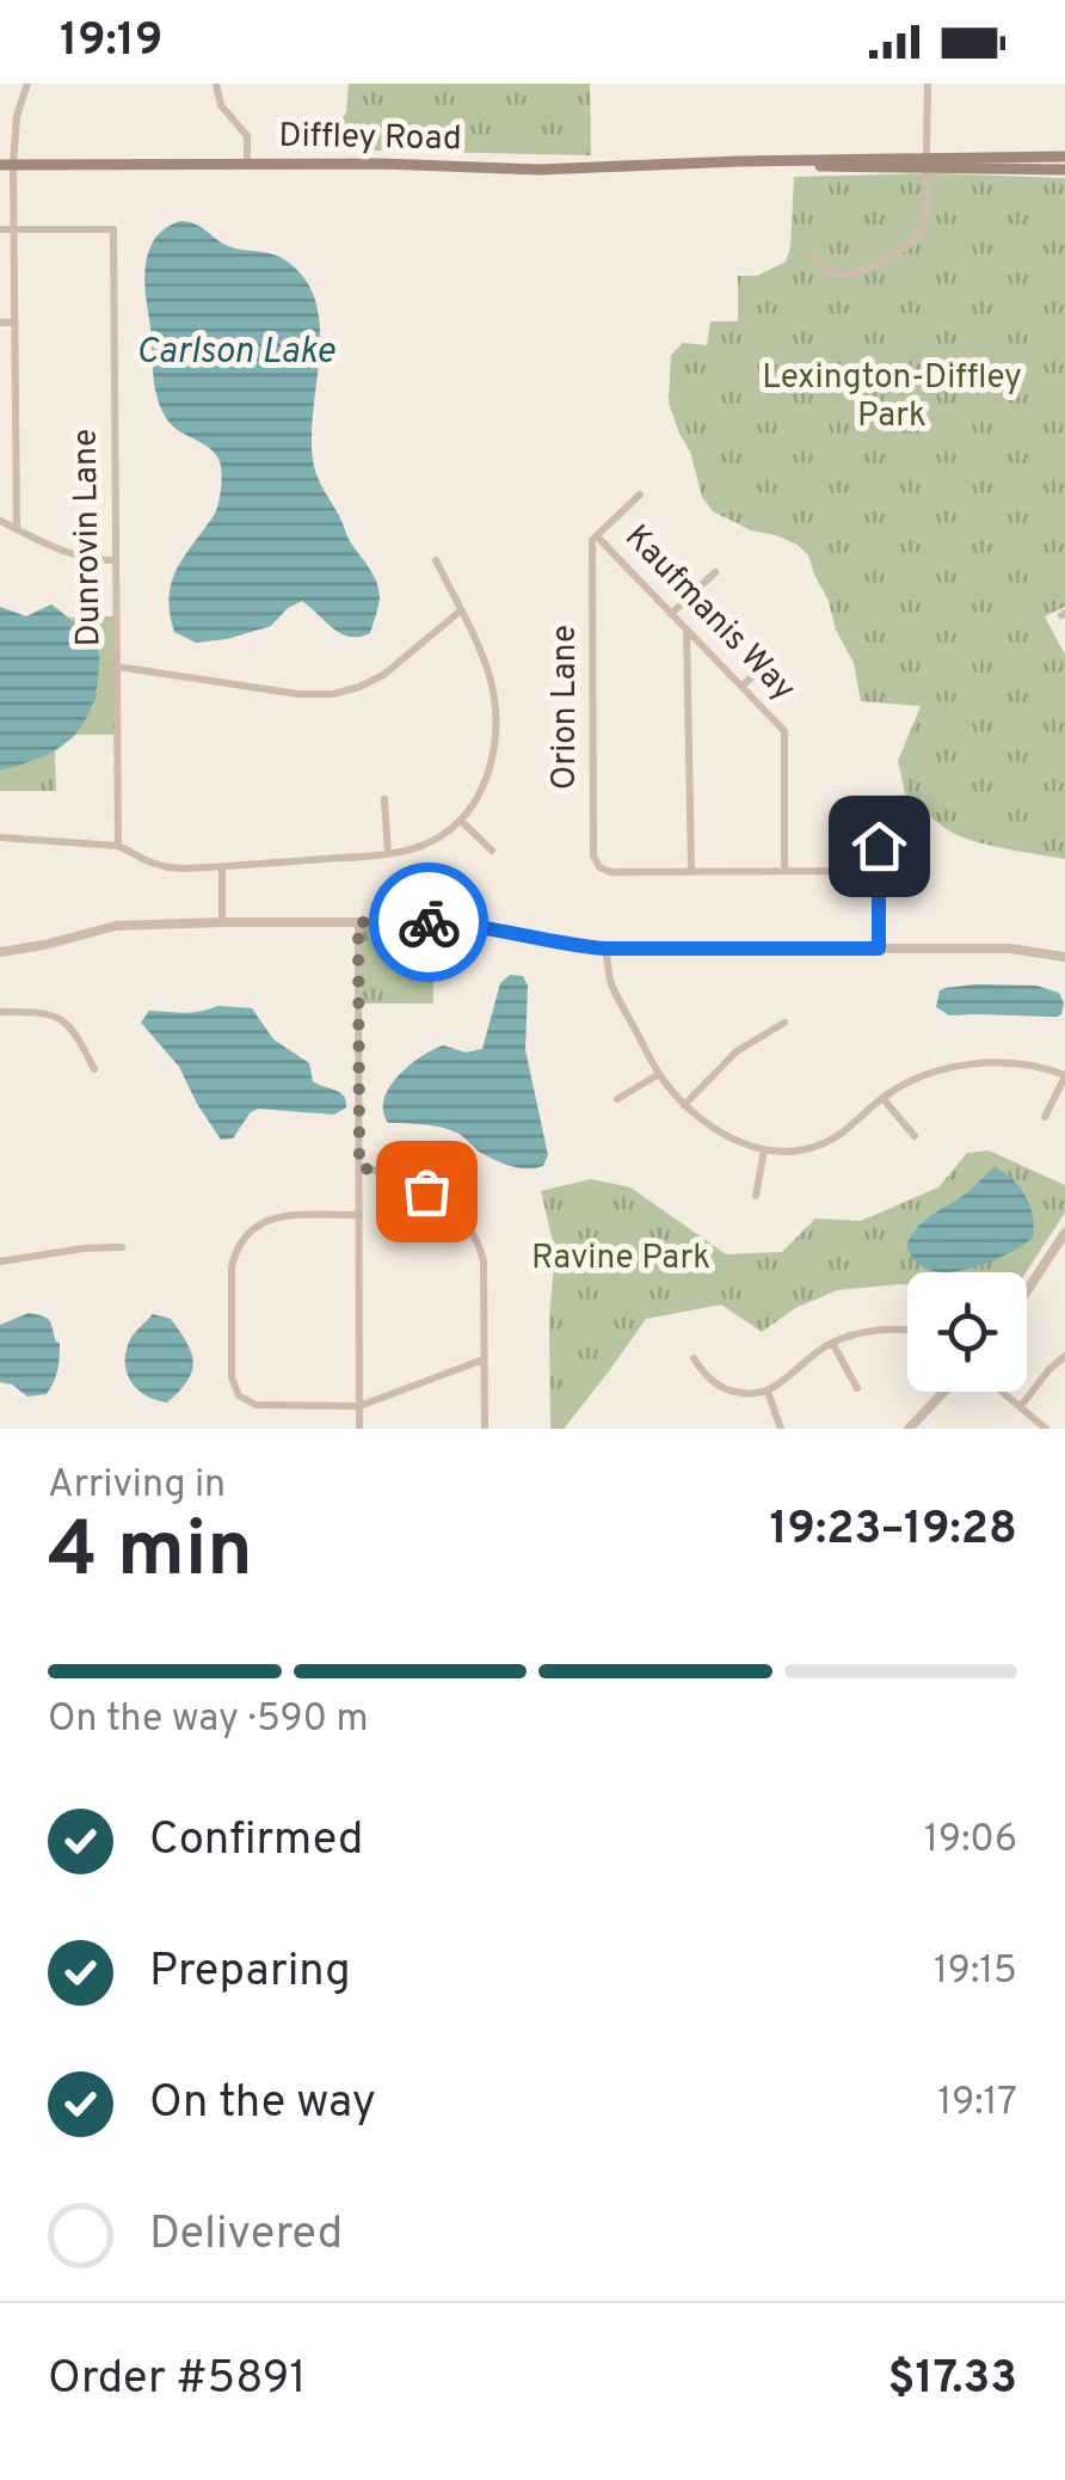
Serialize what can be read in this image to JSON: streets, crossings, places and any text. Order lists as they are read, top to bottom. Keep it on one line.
{"streets":{"main road":["Diffley Road"],"street":["Dunrovin Lane","Kaufmanis Way","Orion Lane"]},"crossings":[["Kaufmanis Way","Orion Lane"]],"water":["Carlson Lake"],"parks":["Lexington-Diffley Park","Ravine Park"],"page":{"status":"19:19","heading":["4 min","Arriving in","19:23–19:28"],"panel":["Order #5891","$17.33"],"bar":"On the way · 590 m","list":[["Confirmed","19:06"],["Preparing","19:15"],["On the way","19:17"],"Delivered"]}}
